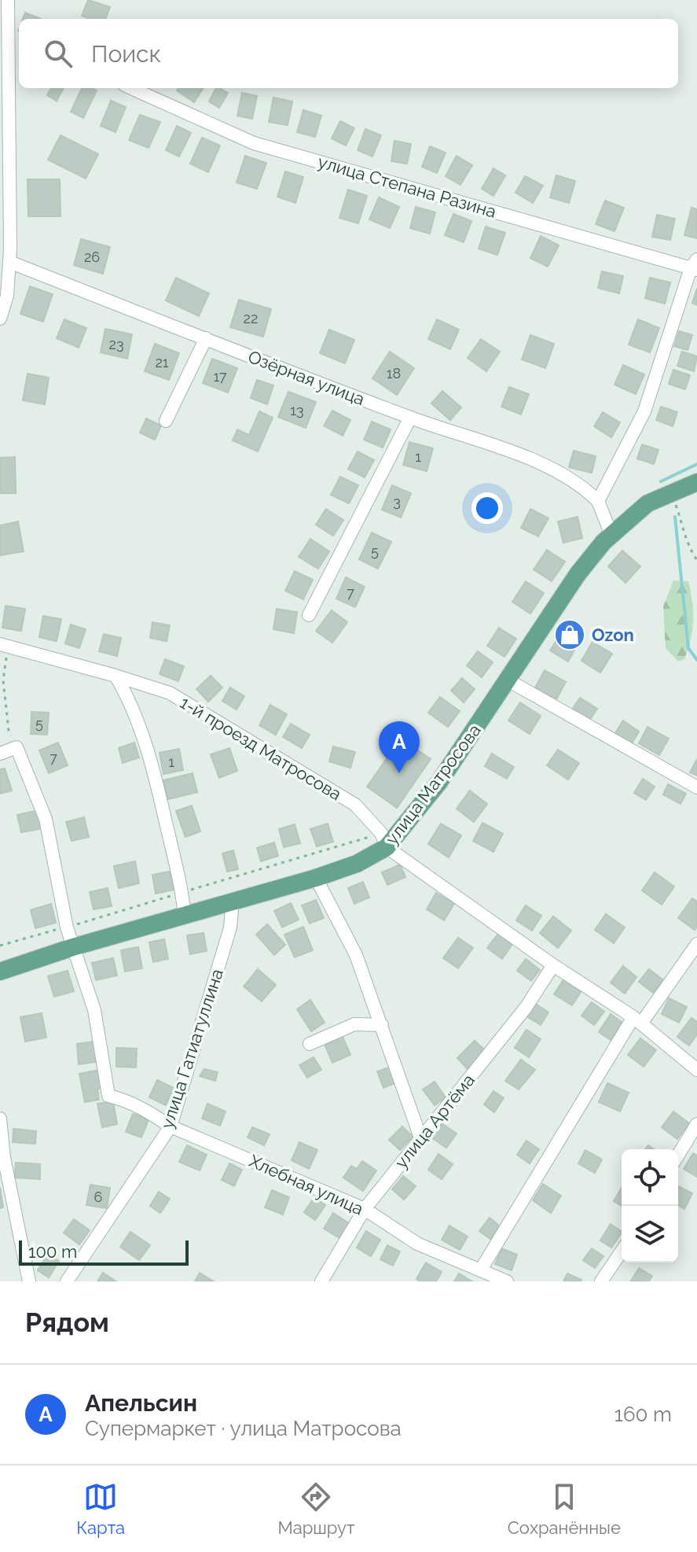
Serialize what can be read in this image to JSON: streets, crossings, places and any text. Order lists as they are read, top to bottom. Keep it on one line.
{"streets":{"main road":["улица Матросова"],"street":["улица Степана Разина","Озёрная улица","1-й проезд Матросова","улица Гатиатуллина","улица Артёма","Хлебная улица"]},"crossings":[["1-й проезд Матросова","улица Матросова"],["улица Матросова","улица Гатиатуллина"],["улица Матросова","Хлебная улица"],["улица Гатиатуллина","Хлебная улица"],["улица Артёма","Хлебная улица"]],"places":{"shop":["Ozon"]},"house_numbers":["26","22","23","21","18","17","13","1","3","5","7","5","7","1","6"],"scale_bar":"100 m","page":{"search":"Поиск","pins":"A","scale":"100 m","heading":"Рядом","list":[{"mark":"A","name":"Апельсин","note":"Супермаркет · улица Матросова","value":"160 m"}],"nav":["Карта","Маршрут","Сохранённые"]}}
